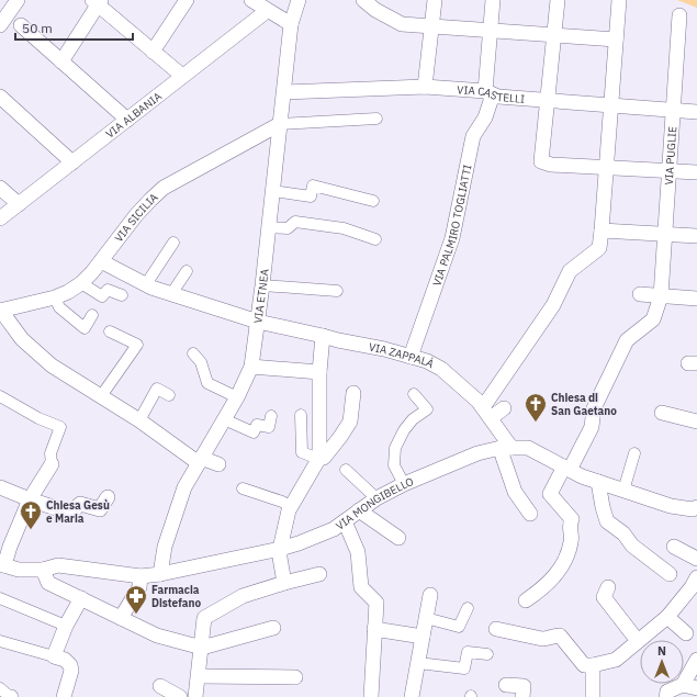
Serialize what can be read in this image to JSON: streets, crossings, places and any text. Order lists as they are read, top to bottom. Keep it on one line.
{"streets":{"street":["VIA CASTELLI","VIA ALBANIA","VIA PUGLIE","VIA SICILIA","VIA PALMIRO TOGLIATTI","VIA ETNEA","VIA ZAPPALÀ","VIA MONGIBELLO"]},"crossings":[["VIA CASTELLI","VIA PUGLIE"],["VIA CASTELLI","VIA PALMIRO TOGLIATTI"],["VIA CASTELLI","VIA ETNEA"],["VIA PUGLIE","VIA MONGIBELLO"],["VIA SICILIA","VIA ETNEA"],["VIA SICILIA","VIA ZAPPALÀ"],["VIA PALMIRO TOGLIATTI","VIA ZAPPALÀ"],["VIA ETNEA","VIA ZAPPALÀ"],["VIA ETNEA","VIA MONGIBELLO"],["VIA ZAPPALÀ","VIA MONGIBELLO"]],"places":{"church":["Chiesa di San Gaetano","Chiesa Gesù e Maria"],"pharmacy":["Farmacia Distefano"]},"scale_bar":"50 m","north":"top"}
